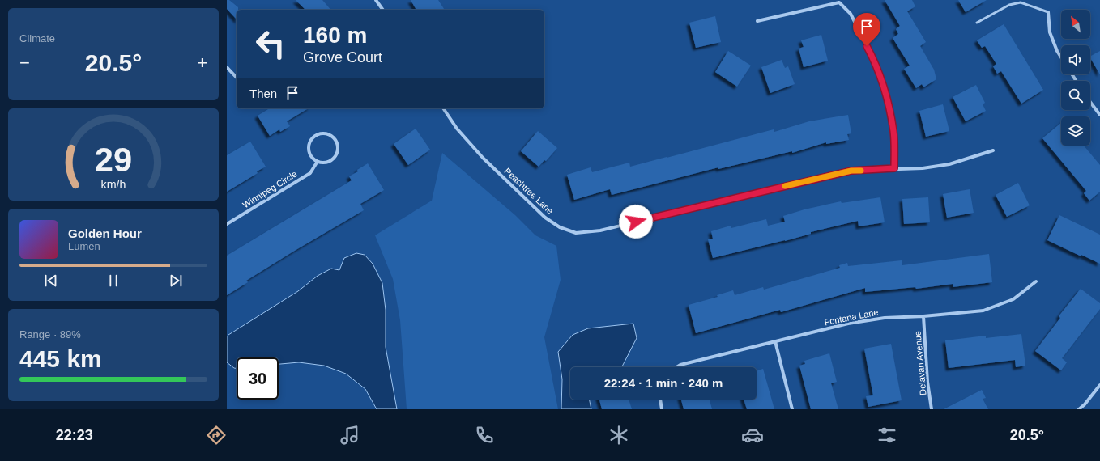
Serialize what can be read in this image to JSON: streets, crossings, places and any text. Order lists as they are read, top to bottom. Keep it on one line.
{"streets":{"street":["Winnipeg Circle","Peachtree Lane","Fontana Lane","Delavan Avenue"]},"crossings":[["Fontana Lane","Delavan Avenue"]],"north":"top left","page":{"tile":["Climate",["Range · 89%","445 km"]],"turn":["160 m","Grove Court"],"heat":["−","20.5°","+"],"then":"Then","song":["Golden Hour","Lumen"],"limit":"30","trip":"22:24 · 1 min · 240 m","tabs":["22:23","20.5°"],"gauge":["29","km/h"]}}
